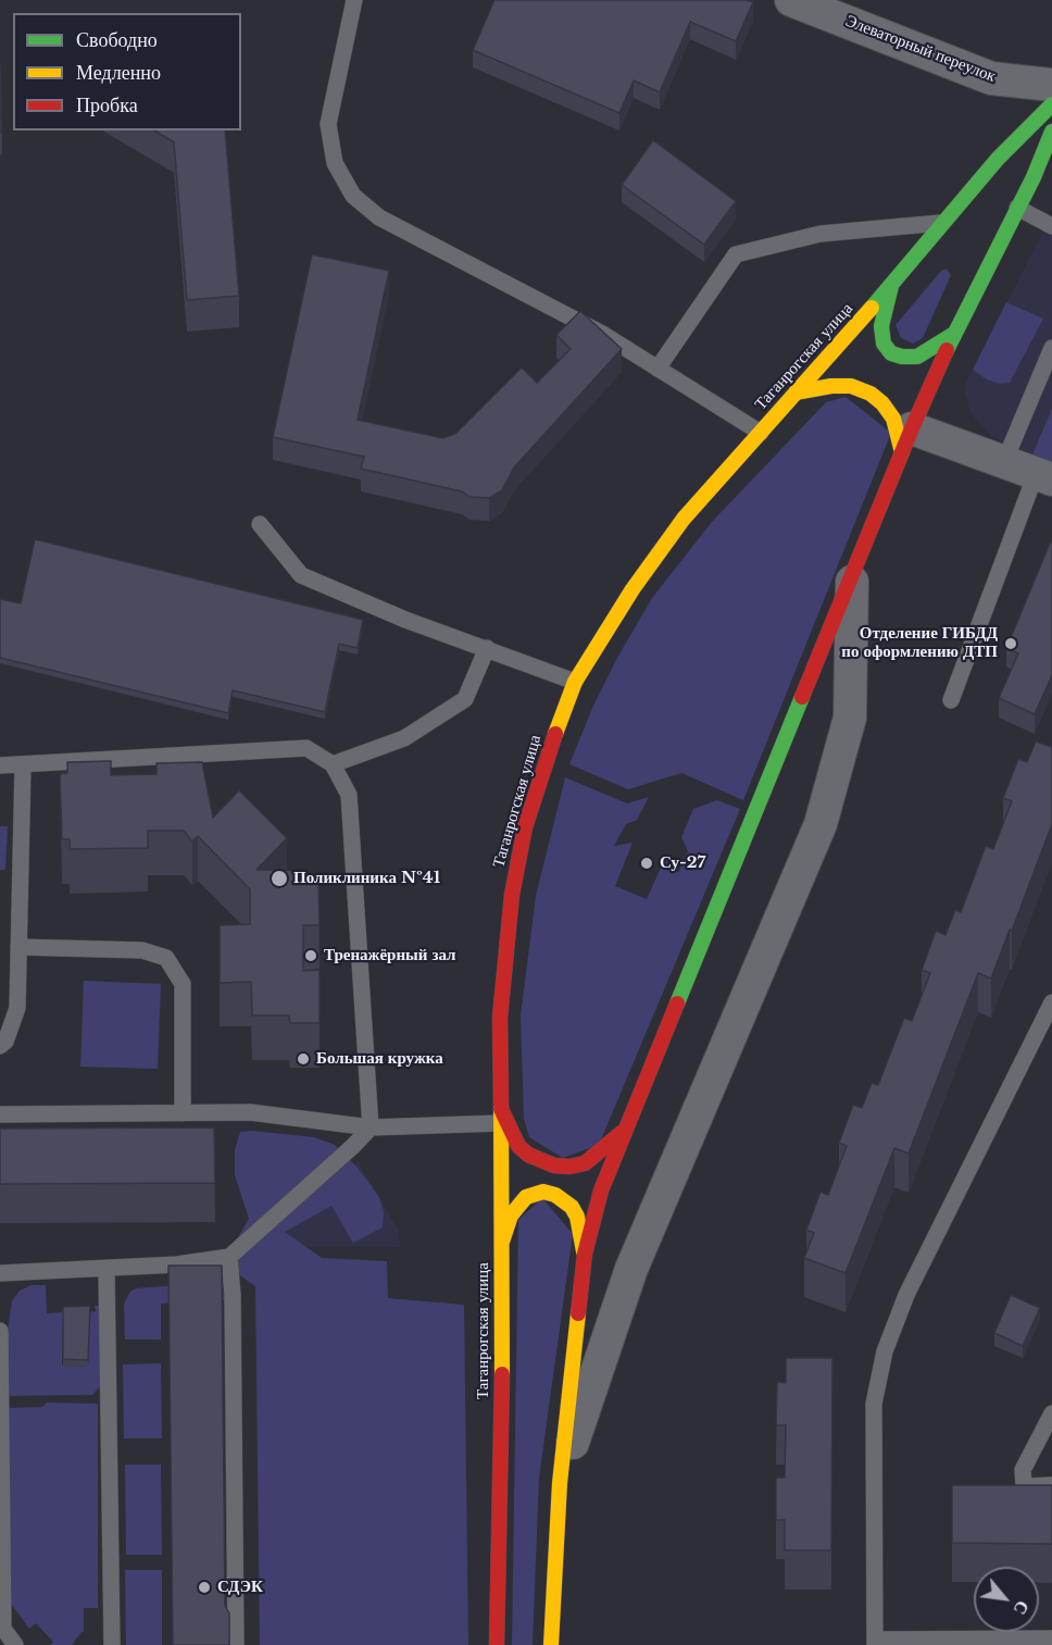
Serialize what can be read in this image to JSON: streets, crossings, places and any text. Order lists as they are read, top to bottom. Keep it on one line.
{"streets":{"main road":["Таганрогская улица"],"street":["Элеваторный переулок"]},"places":["Отделение ГИБДД по оформлению ДТП","Су-27","Поликлиника №41","Тренажёрный зал","Большая кружка","СДЭК"],"legend":["Свободно","Медленно","Пробка"],"north":"bottom right"}
